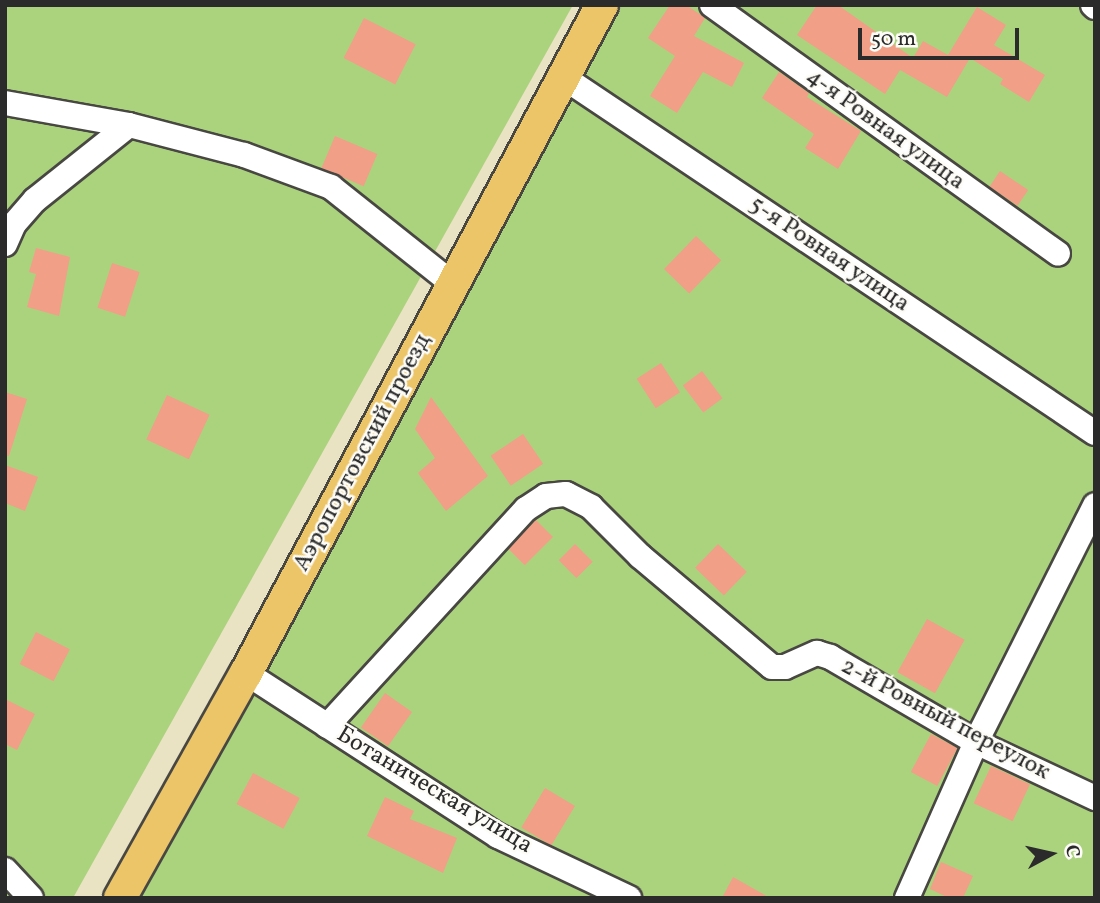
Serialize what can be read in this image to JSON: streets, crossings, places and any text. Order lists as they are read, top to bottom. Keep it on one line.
{"streets":{"main road":["Аэропортовский проезд"],"street":["4-я Ровная улица","5-я Ровная улица","2-й Ровный переулок","Ботаническая улица"]},"crossings":[["5-я Ровная улица","Аэропортовский проезд"],["Аэропортовский проезд","Ботаническая улица"],["2-й Ровный переулок","Ботаническая улица"]],"scale_bar":"50 m","north":"right"}
